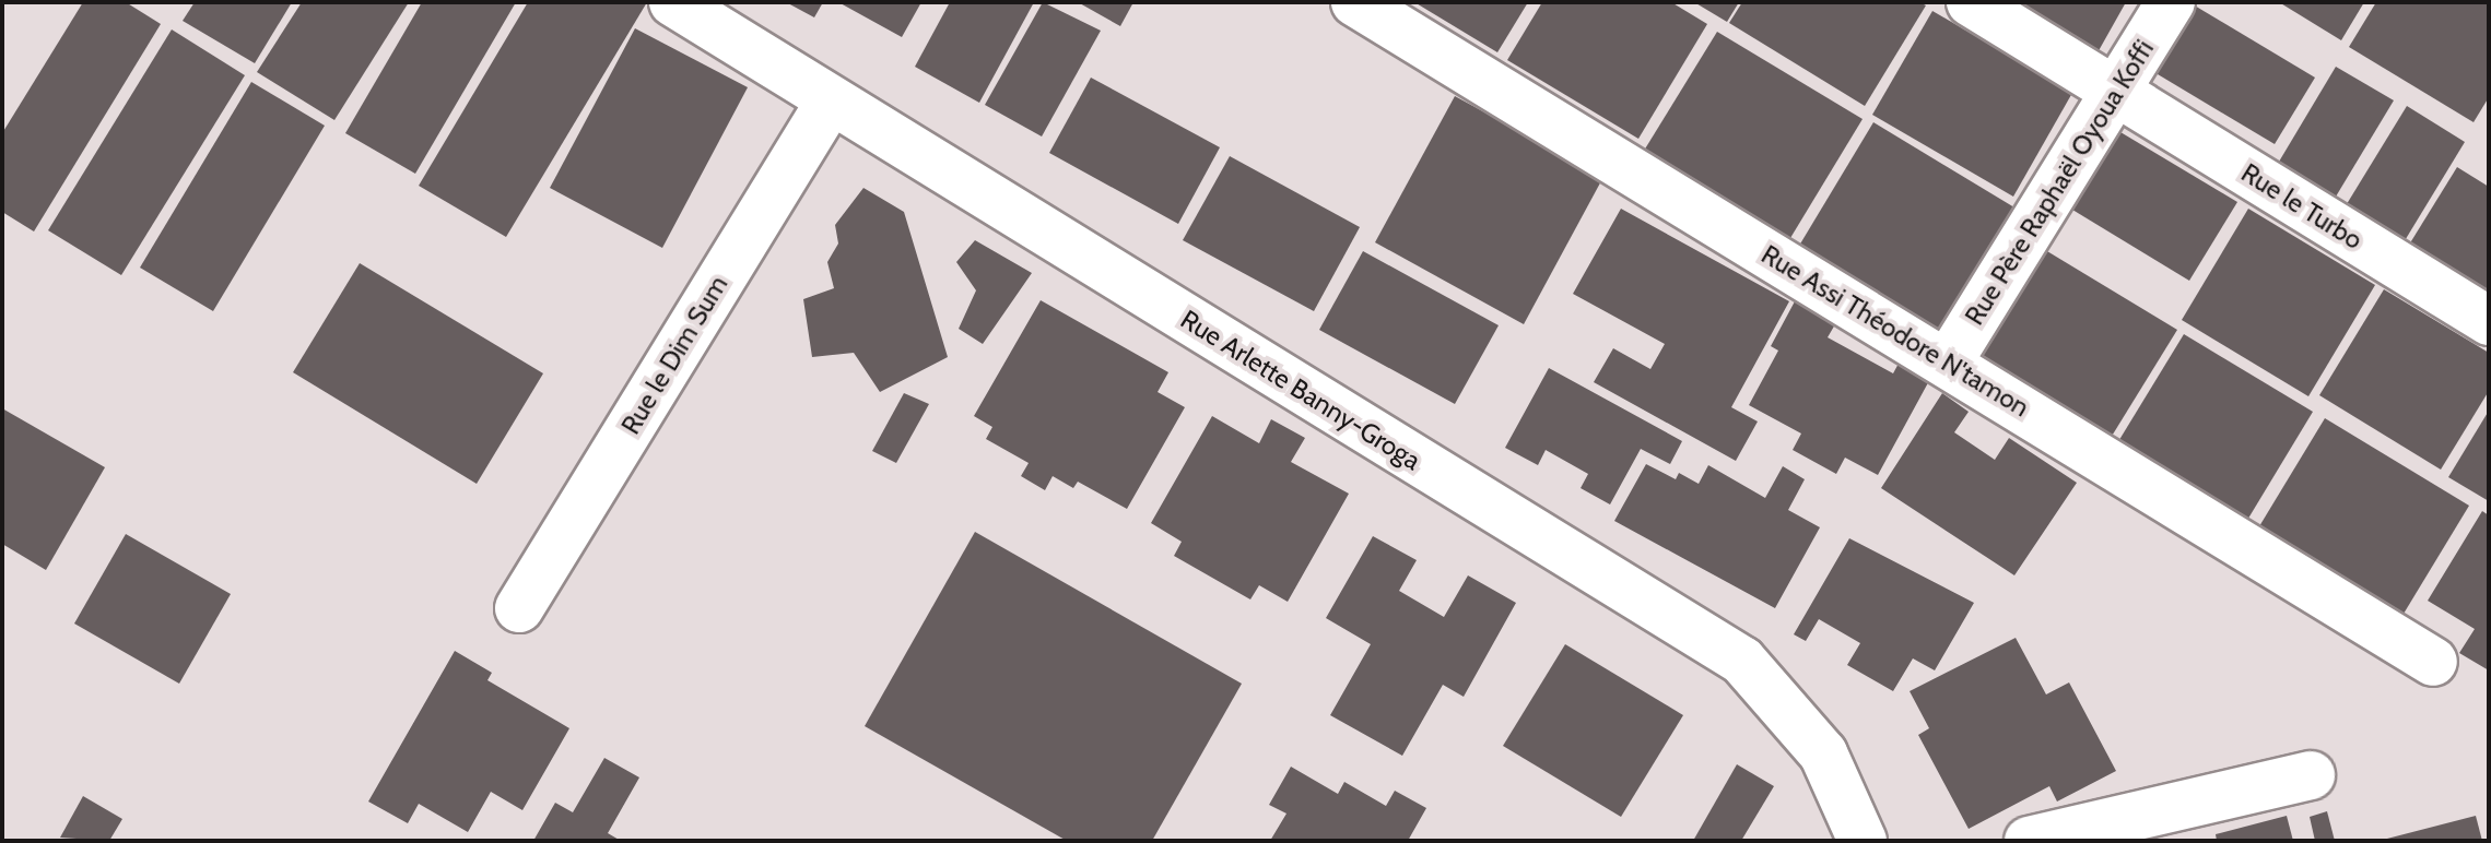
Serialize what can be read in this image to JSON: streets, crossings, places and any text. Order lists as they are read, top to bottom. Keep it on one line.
{"streets":{"street":["Rue Père Raphaël Oyoua Koffi","Rue le Turbo","Rue Assi Théodore N'tamon","Rue le Dim Sum","Rue Arlette Banny-Groga"]},"crossings":[["Rue Père Raphaël Oyoua Koffi","Rue le Turbo"],["Rue Père Raphaël Oyoua Koffi","Rue Assi Théodore N'tamon"],["Rue le Dim Sum","Rue Arlette Banny-Groga"]]}
